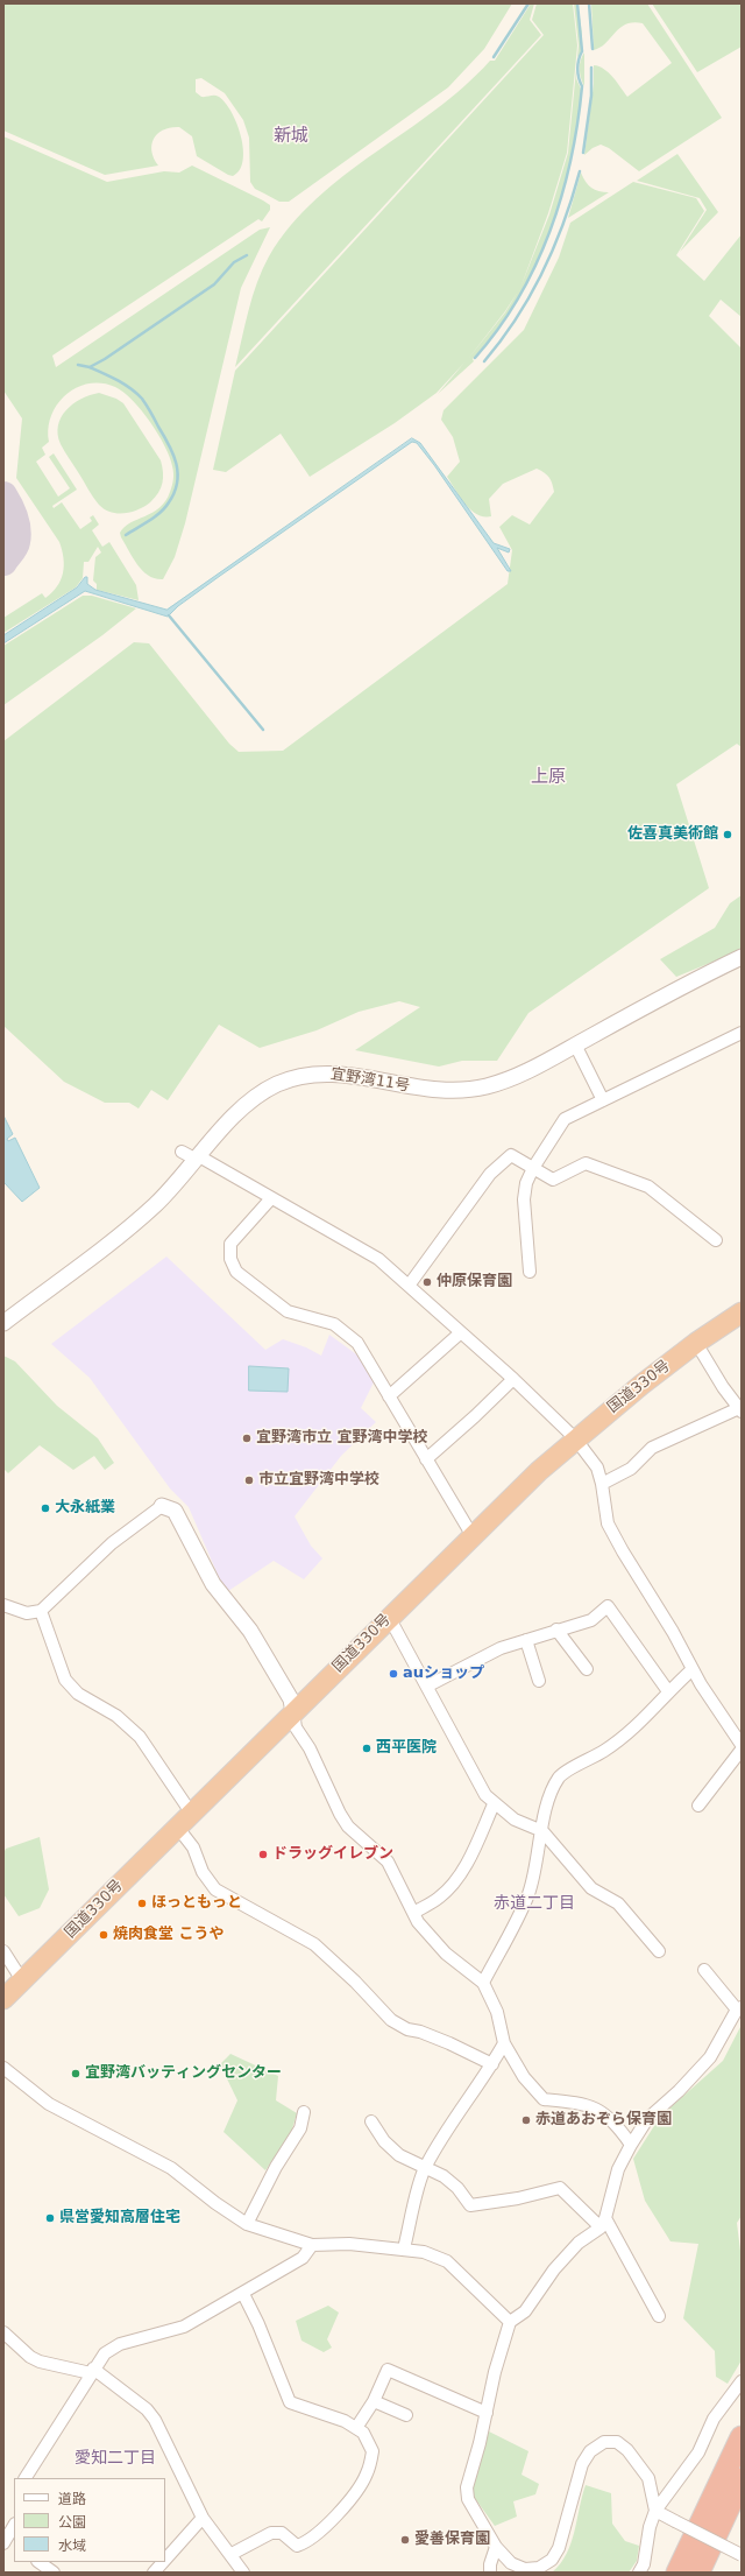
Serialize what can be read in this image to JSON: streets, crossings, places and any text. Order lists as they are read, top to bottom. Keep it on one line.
{"streets":{"highway":["国道330号"],"street":["宜野湾11号"]},"districts":["新城","上原","赤道二丁目","愛知二丁目"],"places":["佐喜真美術館","仲原保育園","宜野湾市立 宜野湾中学校","市立宜野湾中学校","大永紙業","auショップ","西平医院","ドラッグイレブン","ほっともっと","焼肉食堂 こうや","宜野湾バッティングセンター","赤道あおぞら保育園","県営愛知高層住宅","愛善保育園"],"legend":["道路","公園","水域"]}
